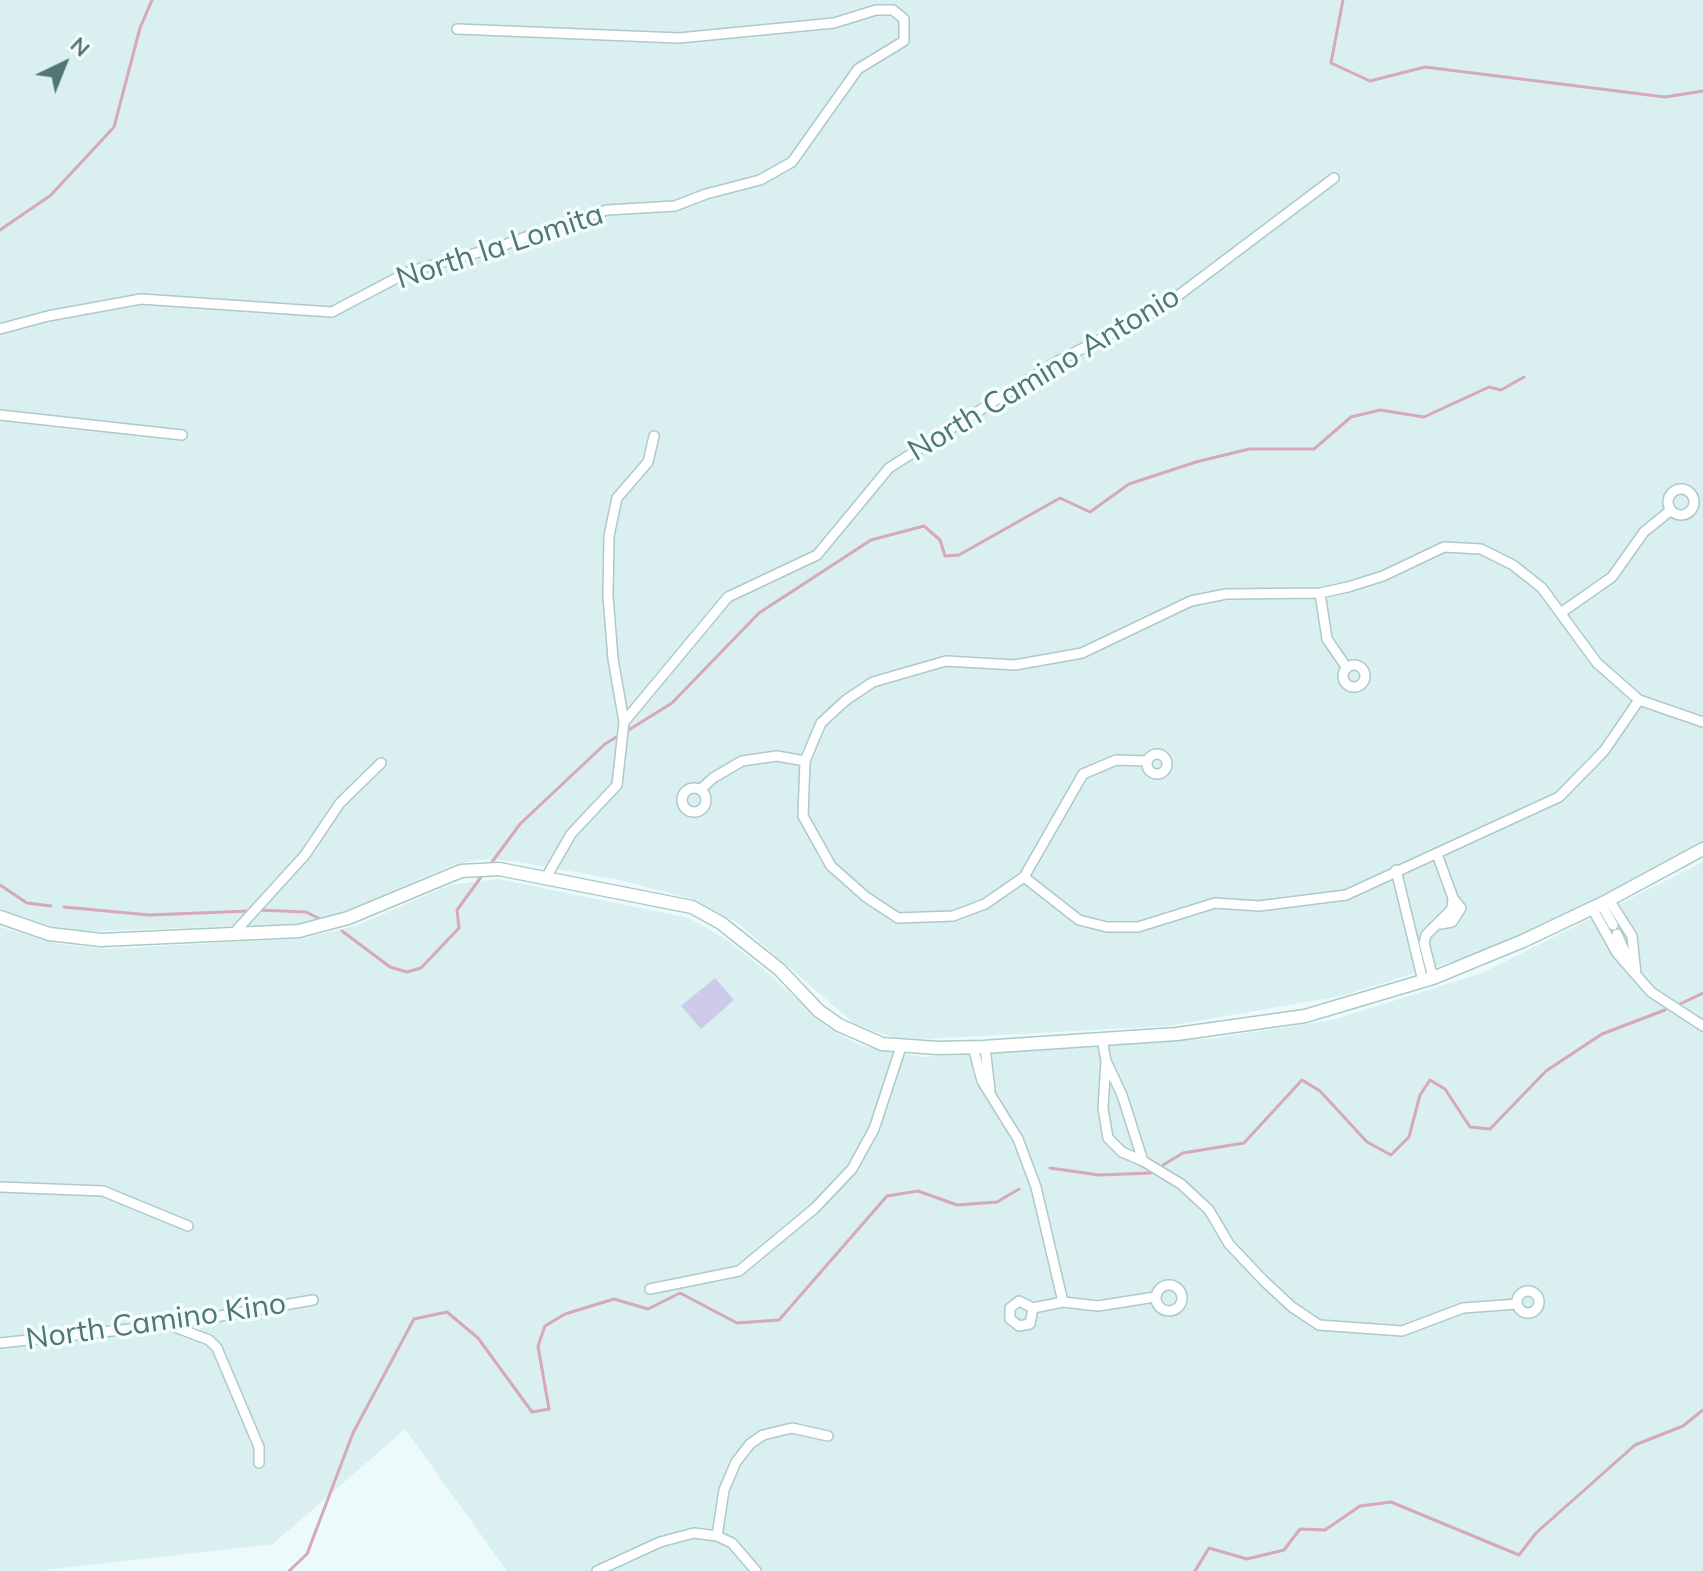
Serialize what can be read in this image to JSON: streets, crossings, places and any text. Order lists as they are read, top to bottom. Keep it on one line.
{"streets":{"street":["North la Lomita","North Camino Antonio","North Camino Kino"]},"north":"top right"}
